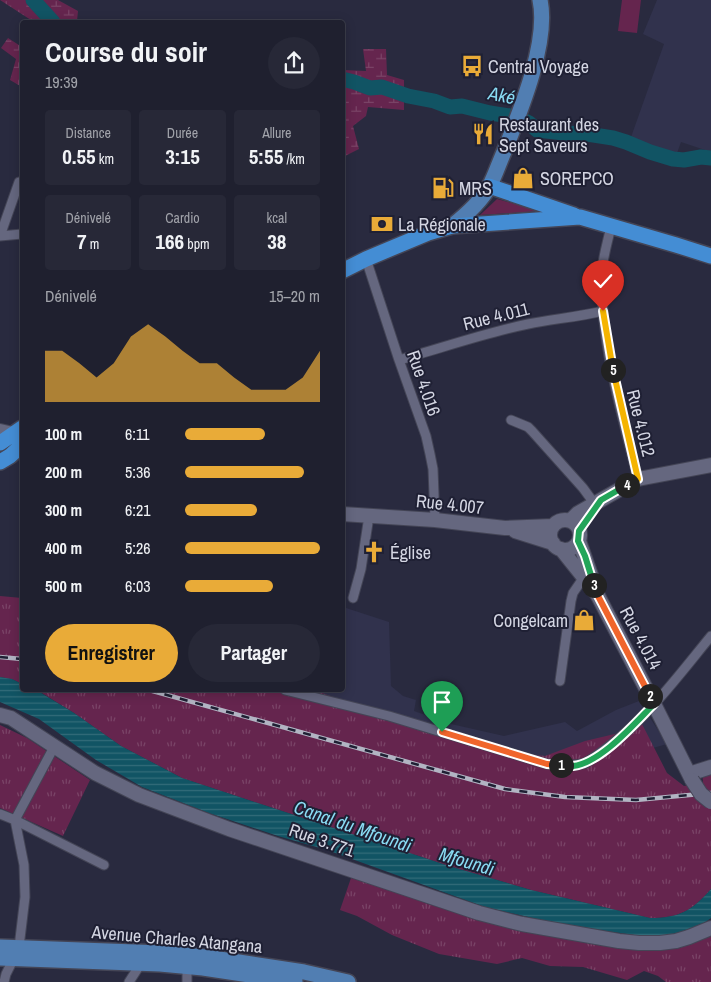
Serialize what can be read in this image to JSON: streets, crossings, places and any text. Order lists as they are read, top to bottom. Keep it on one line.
{"streets":{"main road":["Rue 4.007","Rue 4.014","Rue 3.771","Avenue Charles Atangana"],"street":["Rue 4.011","Rue 4.016","Rue 4.012"]},"crossings":[["Rue 4.011","Rue 4.016"],["Rue 4.011","Rue 4.012"],["Rue 4.016","Rue 4.007"]],"water":["Aké","Canal du Mfoundi","Mfoundi"],"places":{"bus stop":["Central Voyage"],"restaurant":["Restaurant des Sept Saveurs"],"shop":["SOREPCO","Congelcam"],"fuel station":["MRS"],"bank":["La Régionale"],"church":["Église"]},"page":{"heading":["Course du soir","19:39"],"stats":[["Distance","0.55 km"],["Durée","3:15"],["Allure","5:55 /km"],["Dénivelé","7 m"],["Cardio","166 bpm"],["kcal","38"]],"chart":["Dénivelé","15–20 m"],"pins":["5","4","3","2","1"],"list":[{"name":"100 m","note":"6:11"},{"name":"200 m","note":"5:36"},{"name":"300 m","note":"6:21"},{"name":"400 m","note":"5:26"},{"name":"500 m","note":"6:03"}],"buttons":["Enregistrer","Partager"]}}
